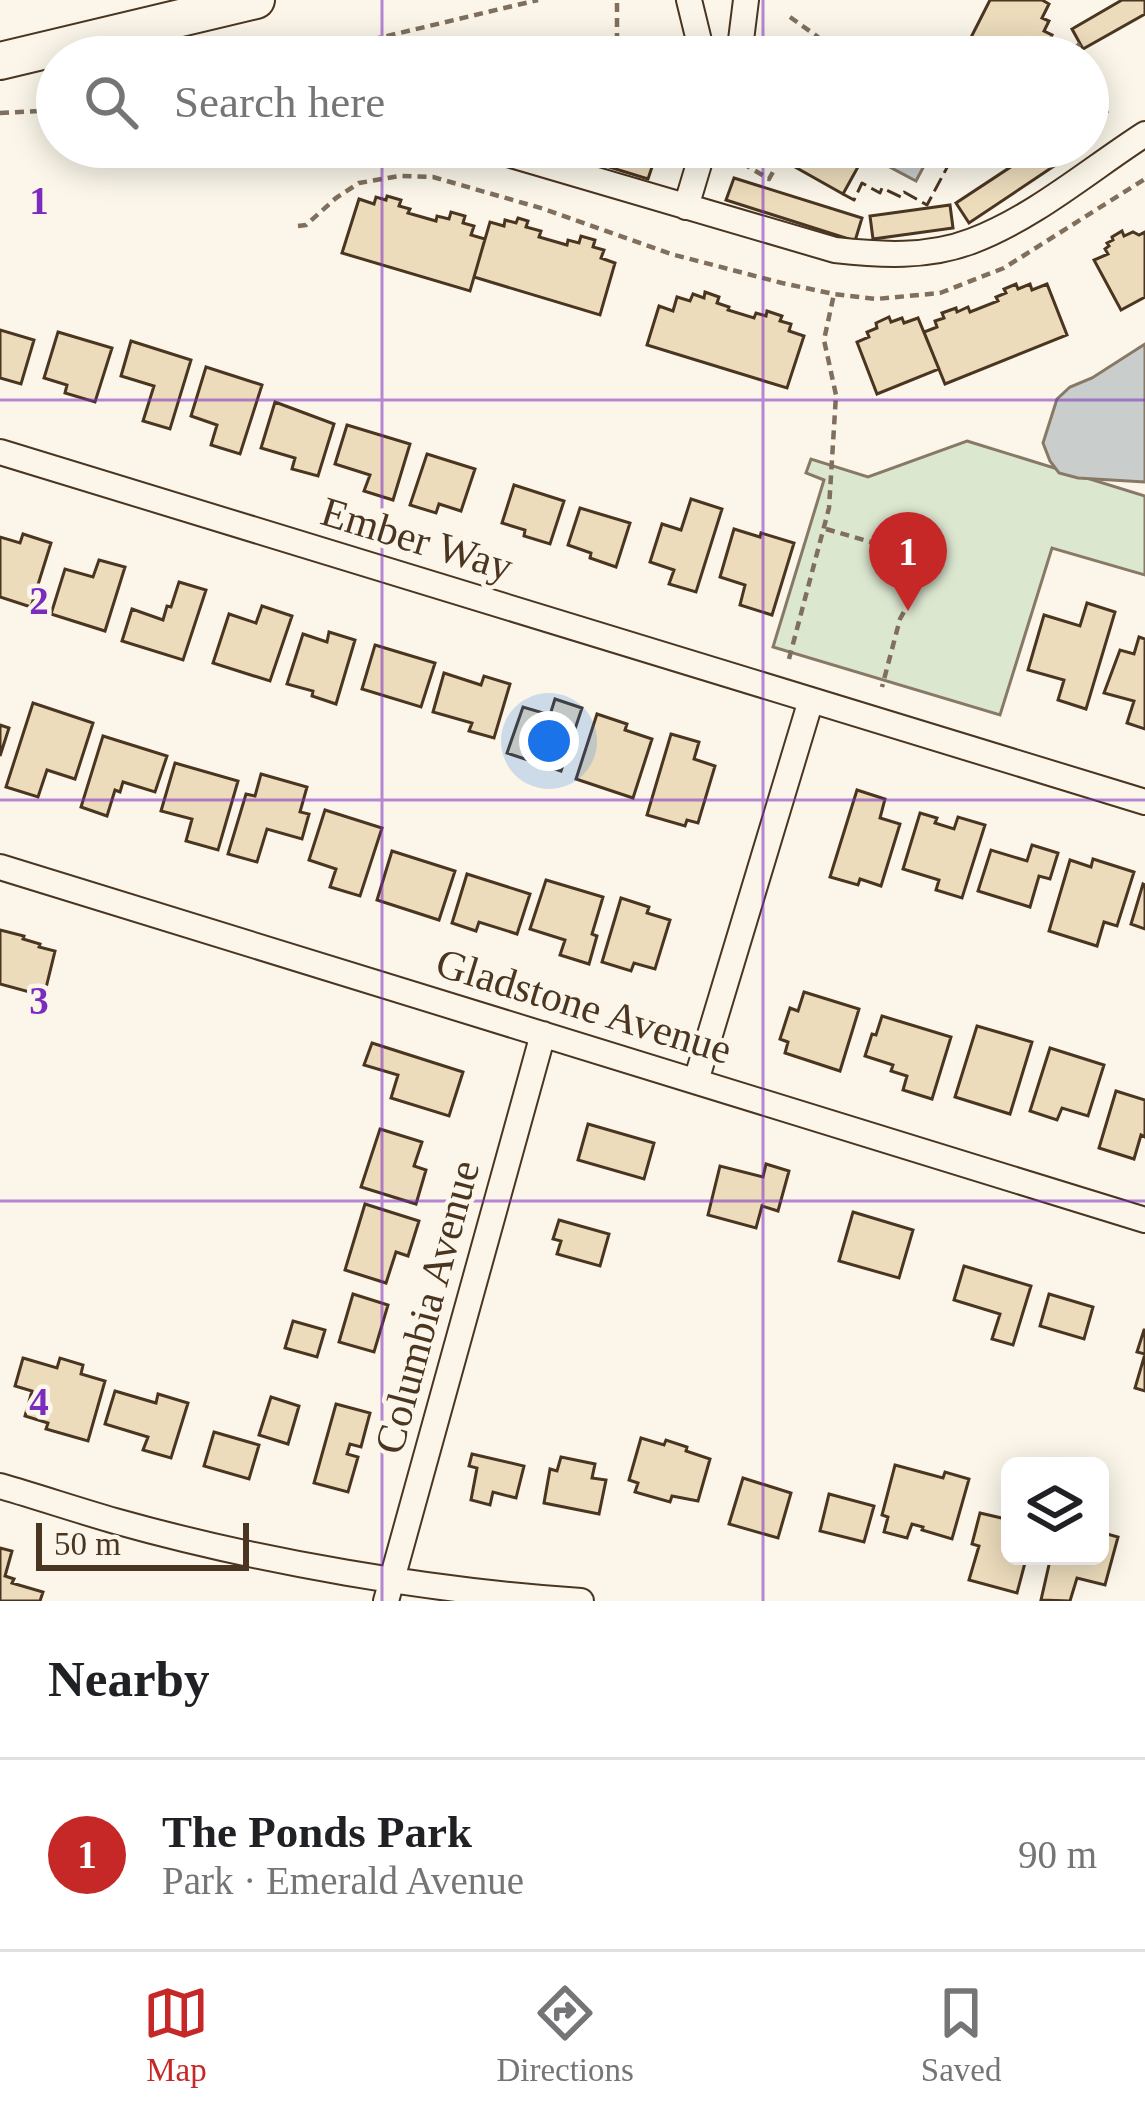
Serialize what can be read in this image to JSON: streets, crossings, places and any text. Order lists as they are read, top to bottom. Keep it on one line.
{"streets":{"street":["Ember Way","Gladstone Avenue","Columbia Avenue"]},"crossings":[["Gladstone Avenue","Columbia Avenue"]],"scale_bar":"50 m","page":{"search":"Search here","pins":"1","scale":"50 m","heading":"Nearby","list":[{"mark":"1","name":"The Ponds Park","note":"Park · Emerald Avenue","value":"90 m"}],"nav":["Map","Directions","Saved"]},"grid":{"rows":["1","2","3","4"]}}
